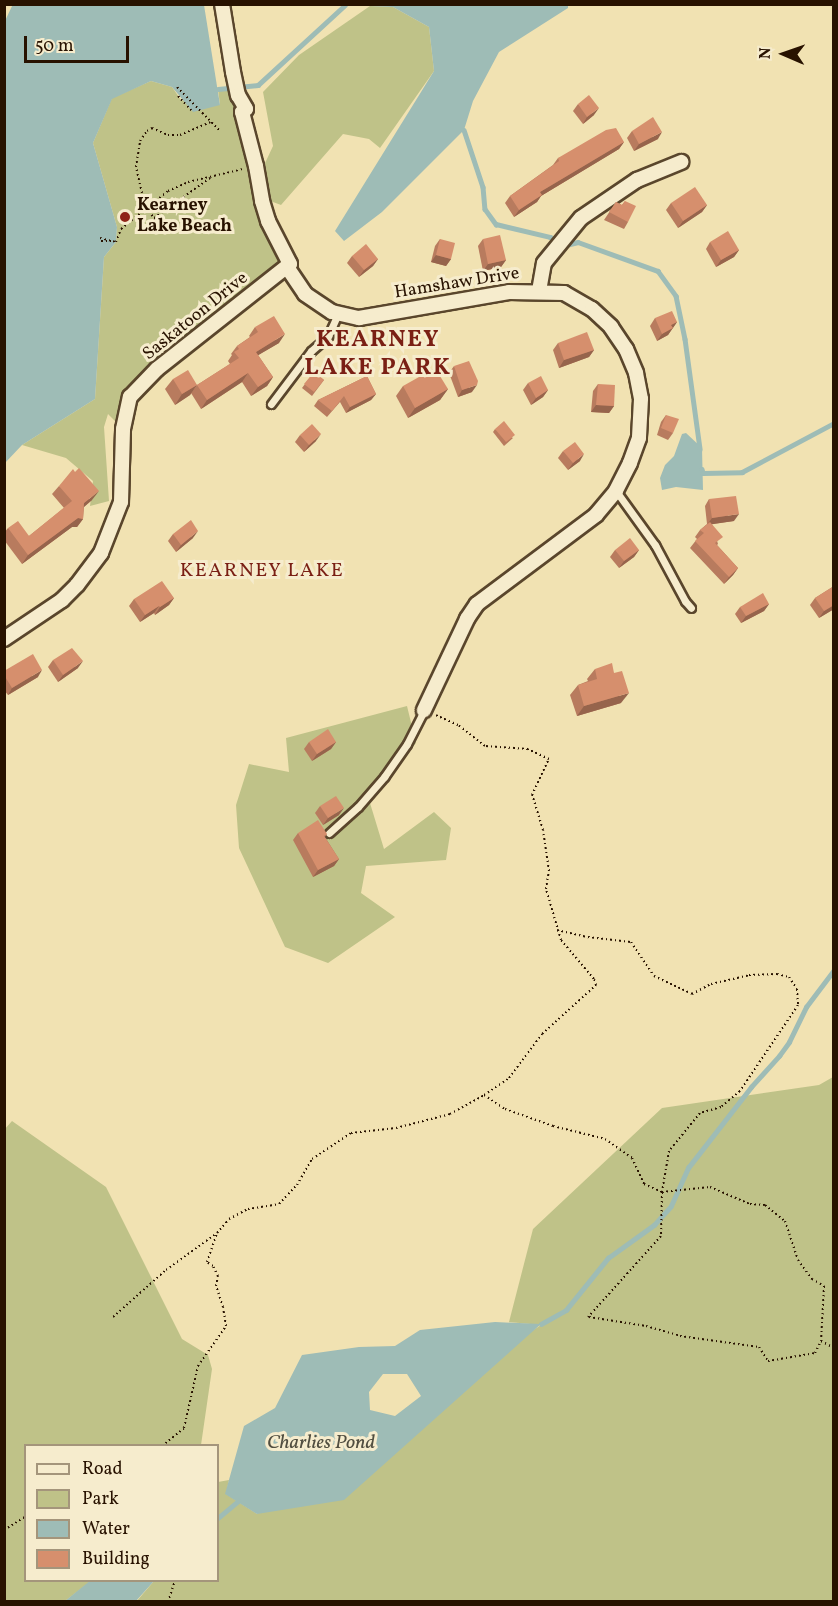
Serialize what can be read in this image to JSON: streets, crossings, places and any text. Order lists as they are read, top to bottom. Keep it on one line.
{"streets":{"street":["Hamshaw Drive","Saskatoon Drive"]},"crossings":[["Hamshaw Drive","Saskatoon Drive"]],"districts":["KEARNEY LAKE PARK","KEARNEY LAKE"],"water":["Charlies Pond"],"places":["Kearney Lake Beach"],"legend":["Road","Park","Water","Building"],"scale_bar":"50 m","north":"left"}
